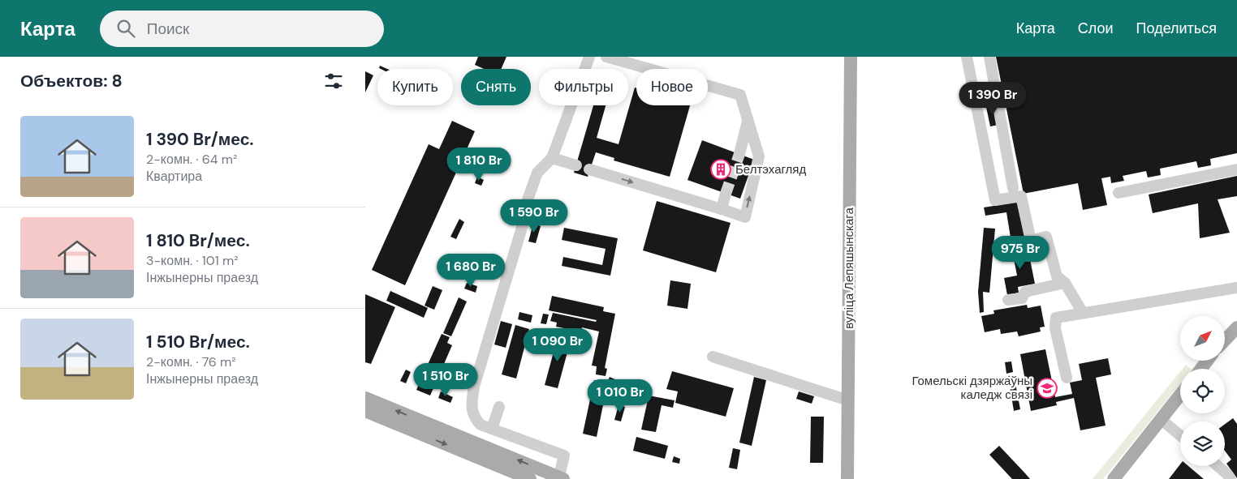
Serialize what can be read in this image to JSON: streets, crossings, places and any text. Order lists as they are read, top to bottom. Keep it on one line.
{"streets":{"main road":["вуліца Лепяшынскага"]},"places":{"building":["Белтэхагляд"],"school or university":["Гомельскі дзяржаўны каледж связі"]},"north":"top right","page":{"header":"Карта","search":"Поиск","nav":["Карта","Слои","Поделиться"],"heading":"Объектов: 8","chip":["Купить","Снять","Фильтры","Новое"],"price":["1 390 Br","1 810 Br","1 590 Br","975 Br","1 680 Br","1 090 Br","1 510 Br","1 010 Br"],"list":[{"name":"1 390 Br/мес.","note":"2-комн. · 64 m² · Квартира"},{"name":"1 810 Br/мес.","note":"3-комн. · 101 m² · Інжынерны праезд"},{"name":"1 510 Br/мес.","note":"2-комн. · 76 m² · Інжынерны праезд"}]}}
